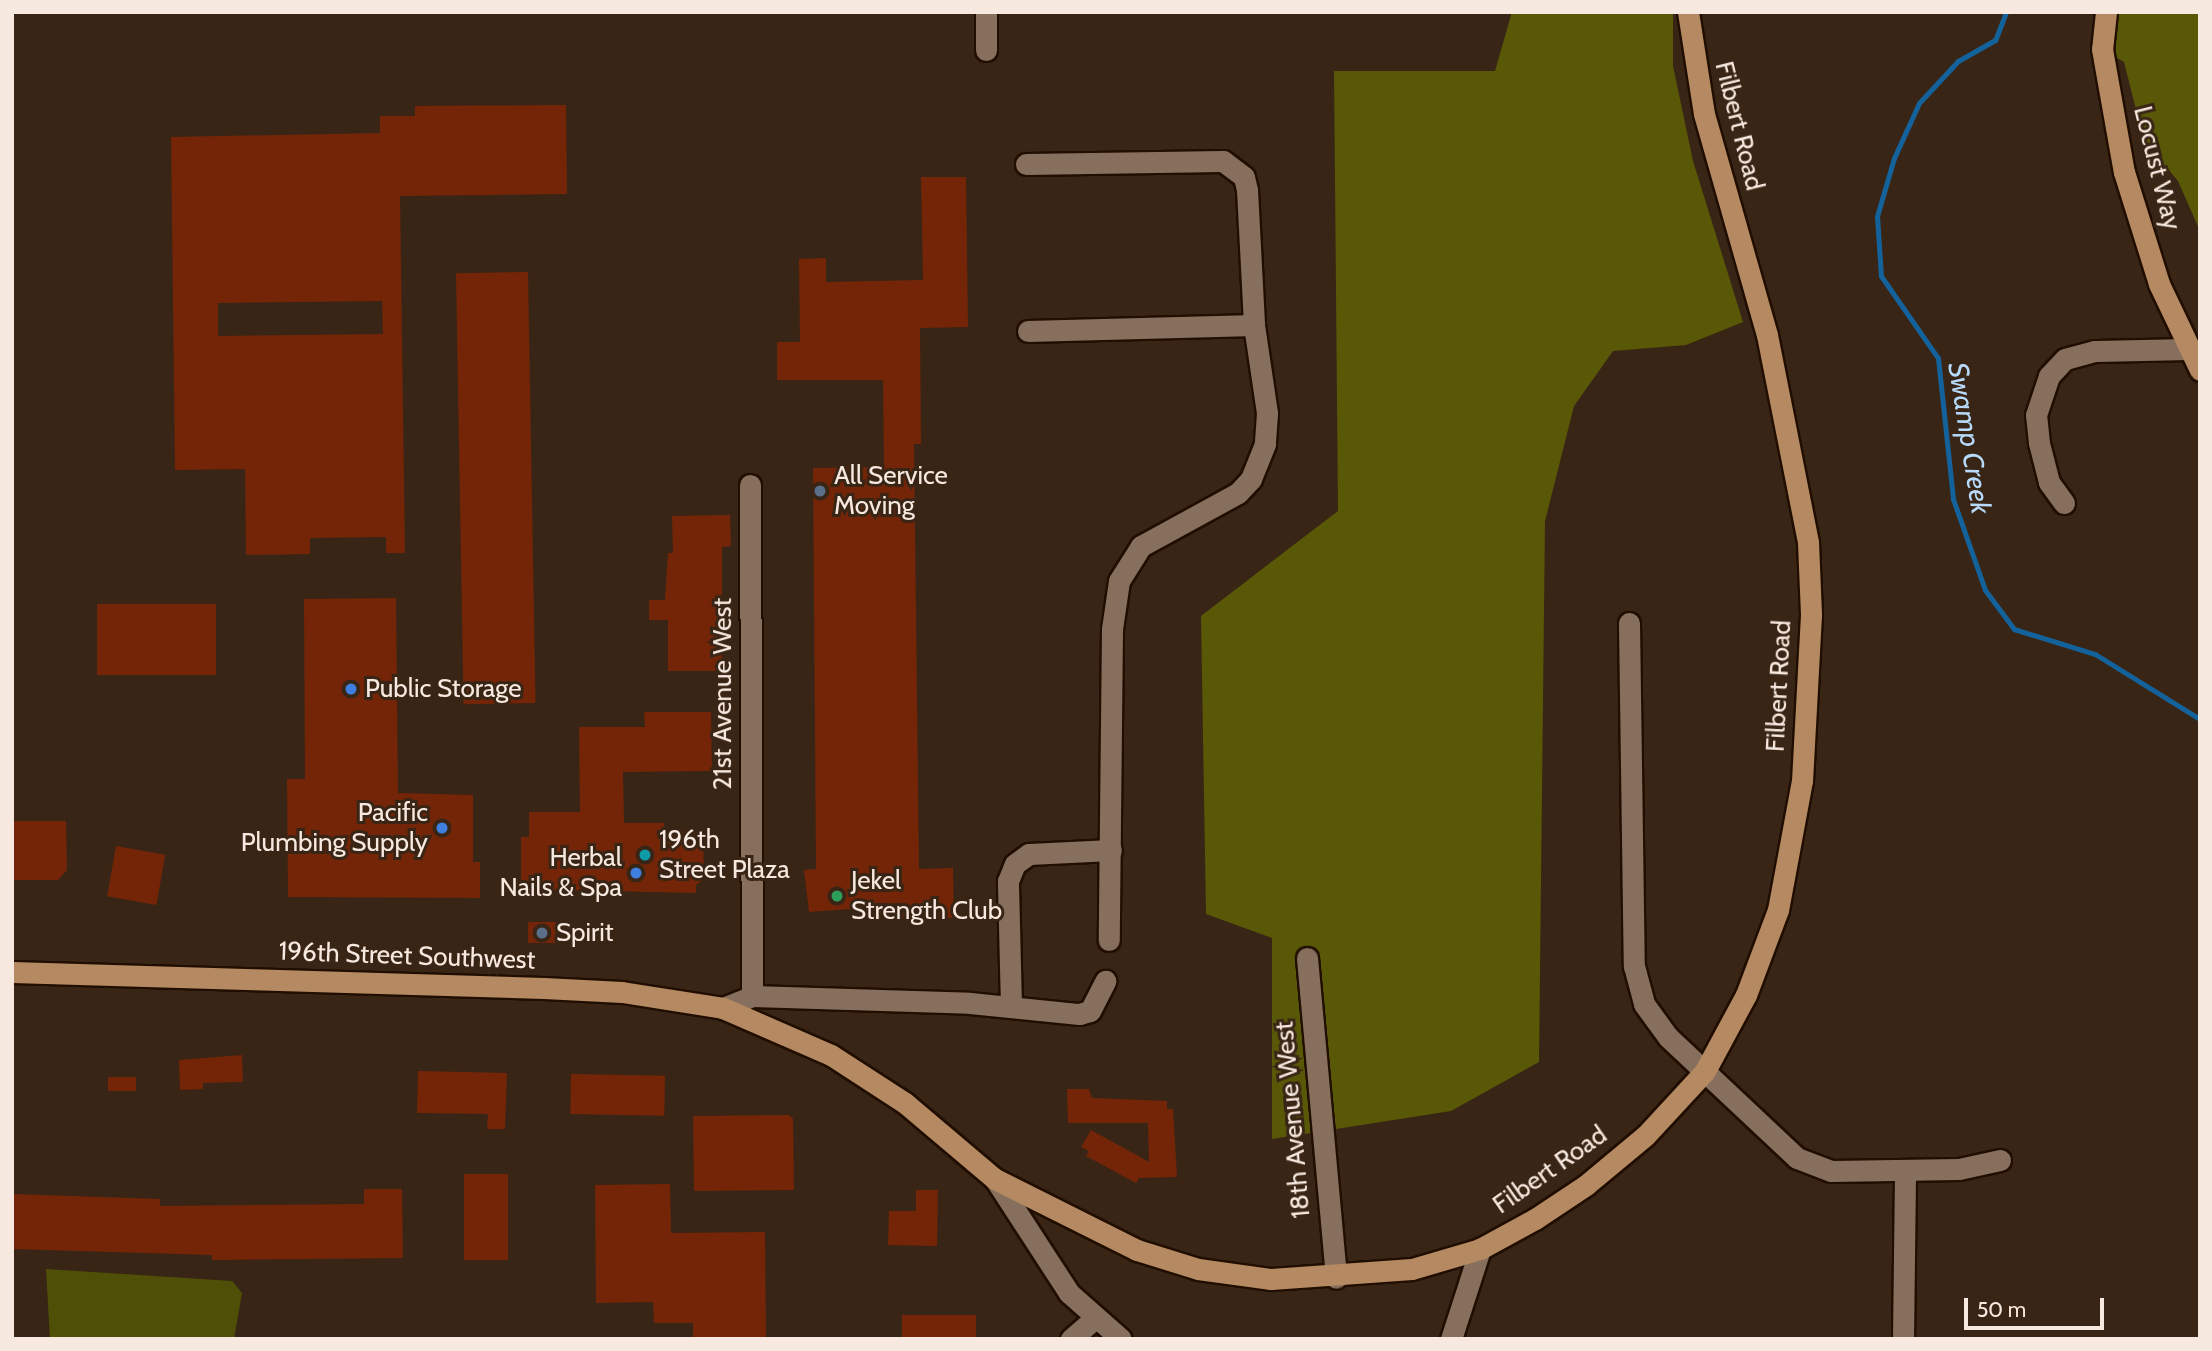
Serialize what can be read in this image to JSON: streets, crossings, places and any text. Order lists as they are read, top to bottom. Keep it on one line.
{"streets":{"main road":["Filbert Road","Locust Way","196th Street Southwest"],"street":["21st Avenue West","18th Avenue West"]},"crossings":[["Filbert Road","196th Street Southwest"],["196th Street Southwest","18th Avenue West"]],"water":["Swamp Creek"],"places":["All Service Moving","Public Storage","Pacific Plumbing Supply","196th Street Plaza","Herbal Nails & Spa","Jekel Strength Club","Spirit"],"scale_bar":"50 m"}
